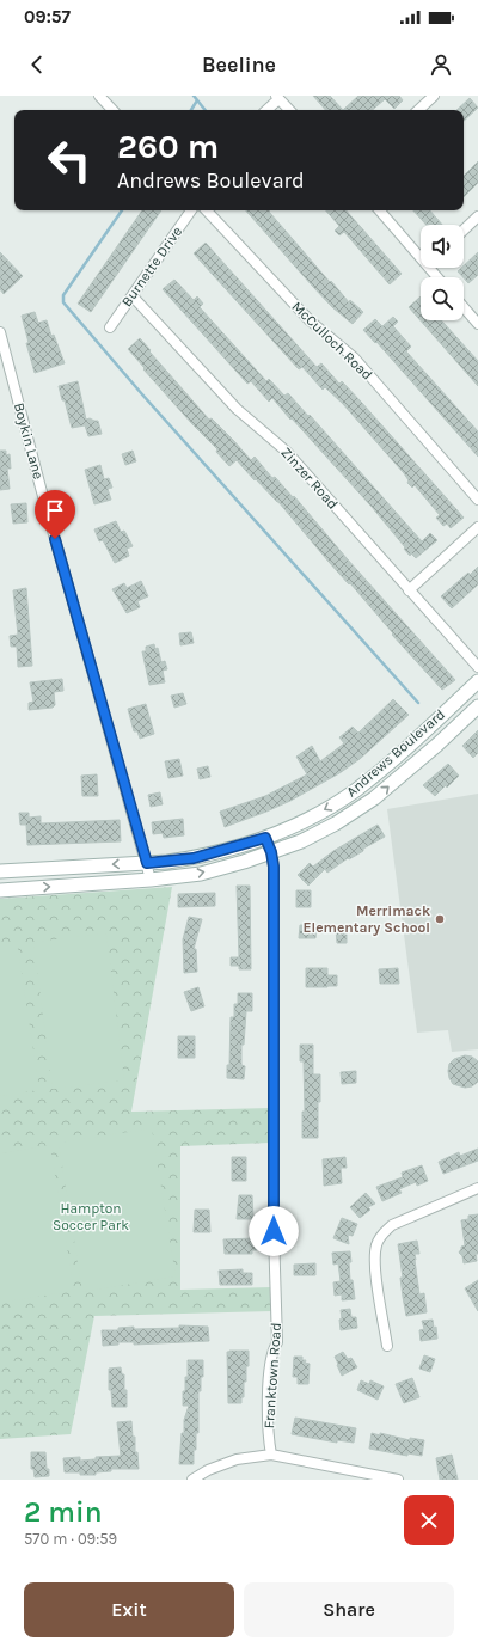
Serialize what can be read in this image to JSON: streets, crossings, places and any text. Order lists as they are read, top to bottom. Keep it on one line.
{"streets":{"street":["Burnette Drive","McCulloch Road","Boykin Lane","Zinzer Road","Andrews Boulevard","Franktown Road"]},"crossings":[["Burnette Drive","Zinzer Road"],["Boykin Lane","Andrews Boulevard"],["Andrews Boulevard","Franktown Road"]],"parks":["Hampton Soccer Park"],"places":["Merrimack Elementary School"],"page":{"status":"09:57","header":"Beeline","turn":["260 m","Andrews Boulevard"],"heading":["2 min","570 m · 09:59"],"buttons":["Exit","Share"]}}
